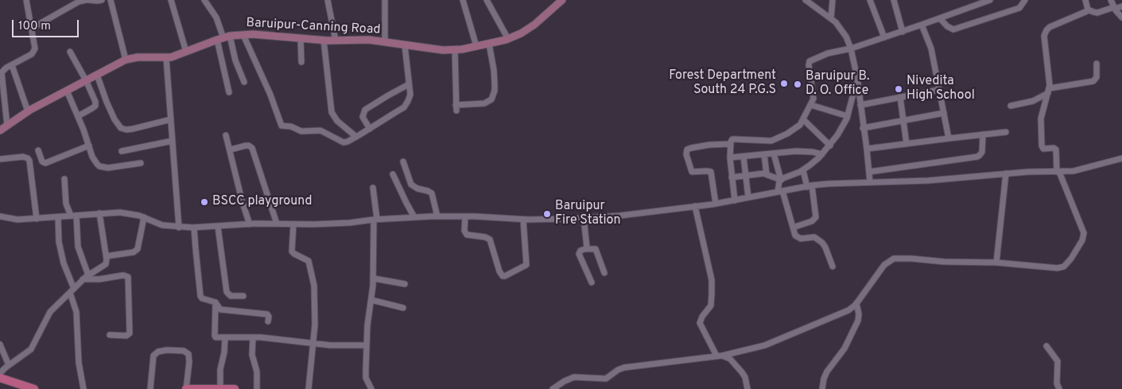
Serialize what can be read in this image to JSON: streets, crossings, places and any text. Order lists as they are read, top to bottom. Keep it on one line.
{"streets":{"main road":["Baruipur-Canning Road"]},"places":["Forest Department South 24 P.G.S","Baruipur B. D. O. Office","Nivedita High School","BSCC playground","Baruipur Fire Station"],"scale_bar":"100 m"}
